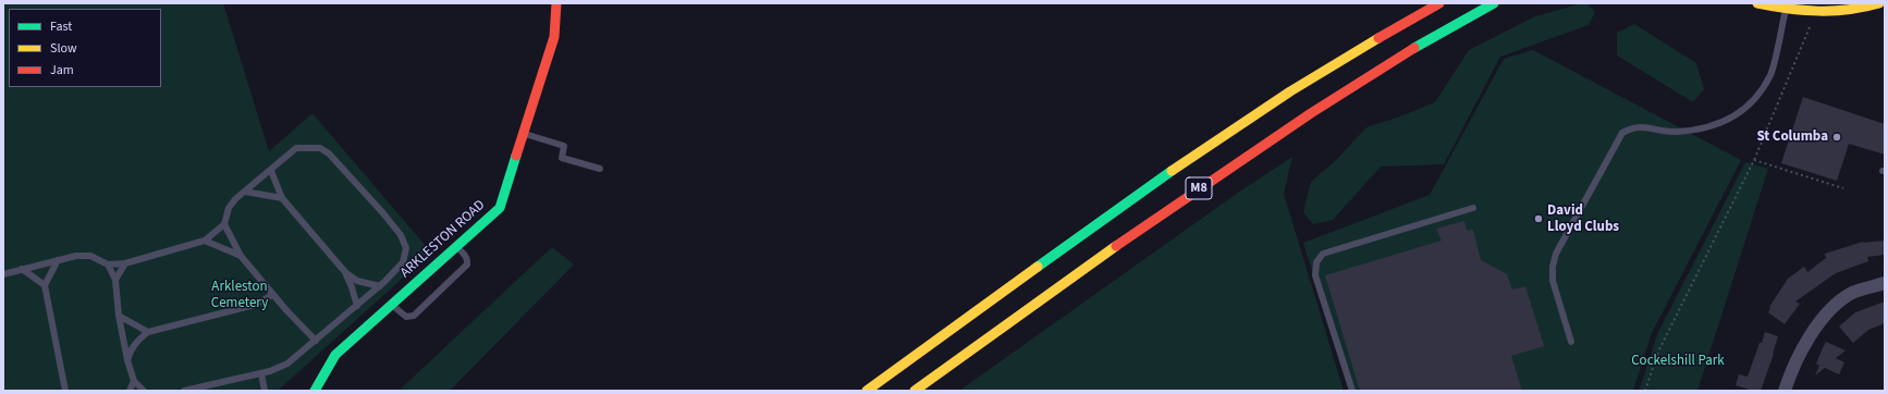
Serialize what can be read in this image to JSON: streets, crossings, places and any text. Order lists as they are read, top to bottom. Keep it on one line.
{"streets":{"main road":["M8","ARKLESTON ROAD"]},"parks":["Arkleston Cemetery","Cockelshill Park"],"places":["St Columba","David Lloyd Clubs"],"legend":["Fast","Slow","Jam"]}
